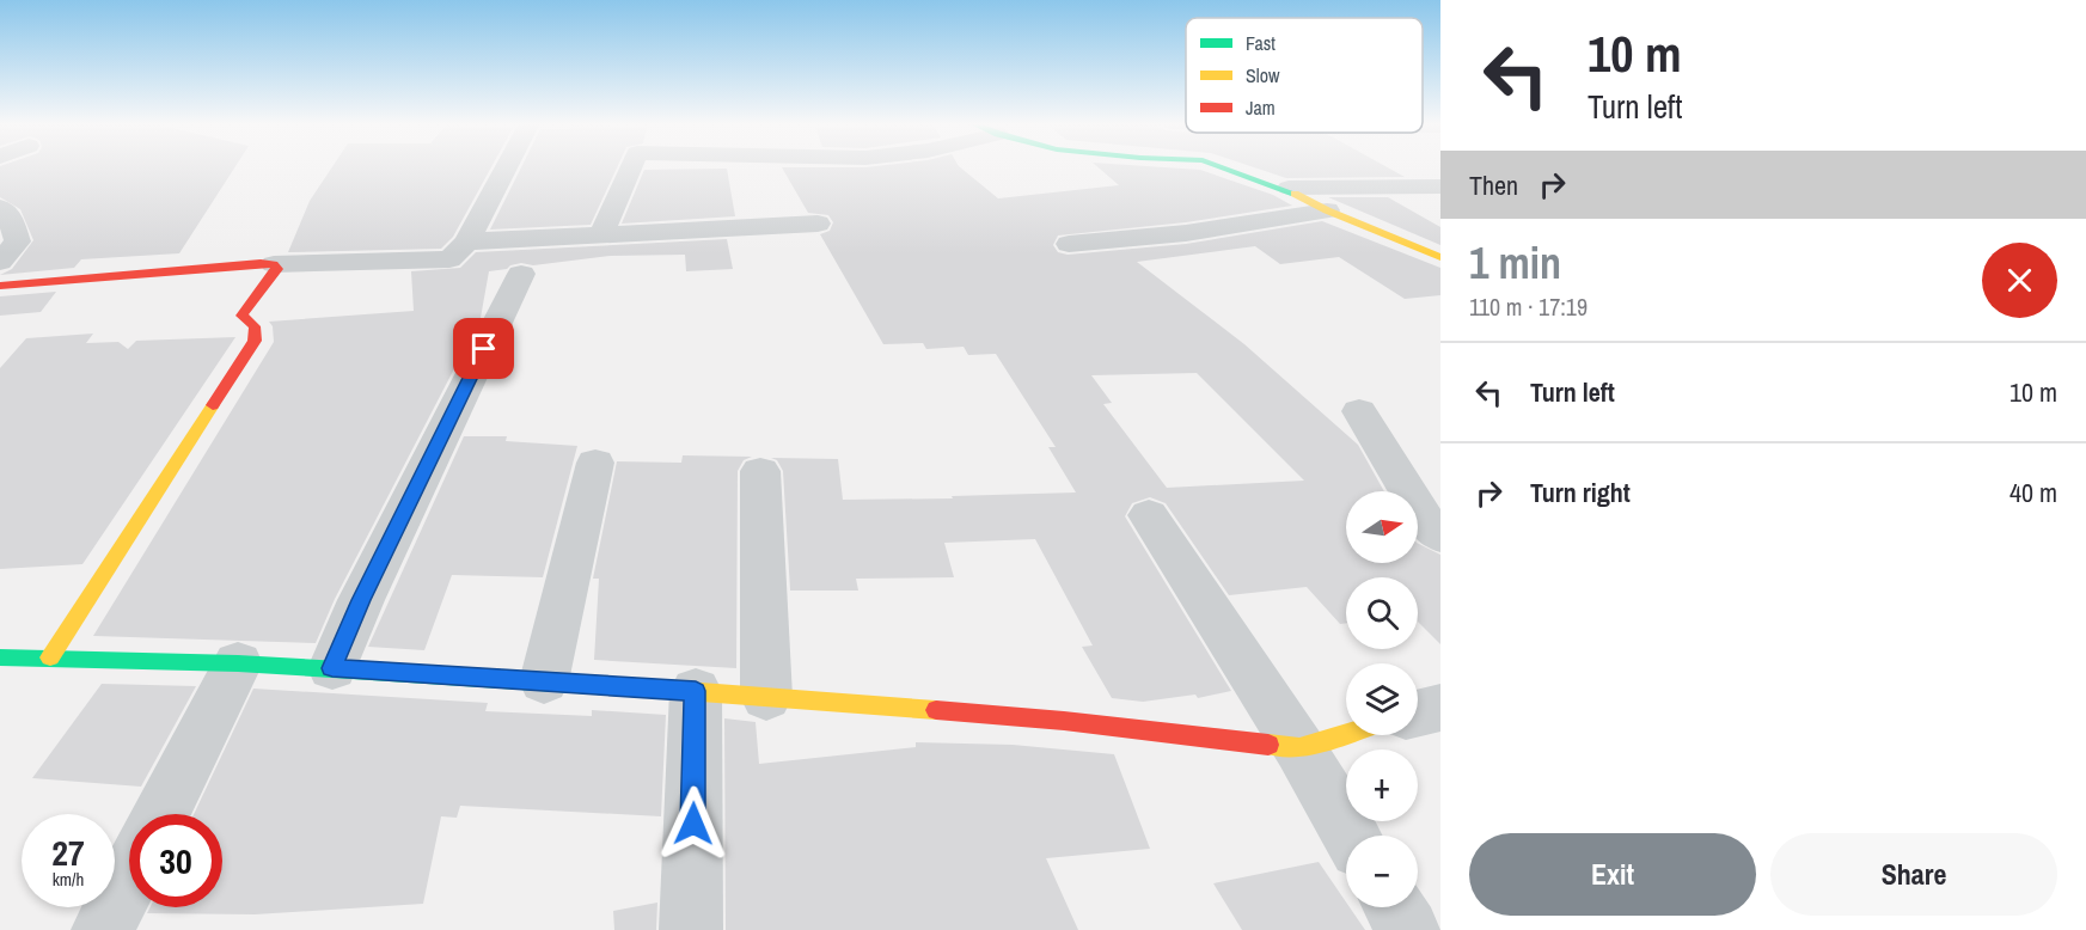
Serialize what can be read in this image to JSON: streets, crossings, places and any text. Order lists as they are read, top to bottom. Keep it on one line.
{"legend":["Fast","Slow","Jam"],"north":"right","page":{"turn":["10 m","Turn left"],"then":"Then","heading":["1 min","110 m · 17:19"],"list":[{"name":"Turn left","value":"10 m"},{"name":"Turn right","value":"40 m"}],"map_buttons":["+","−"],"speed":"27 km/h","limit":"30","buttons":["Exit","Share"]}}
